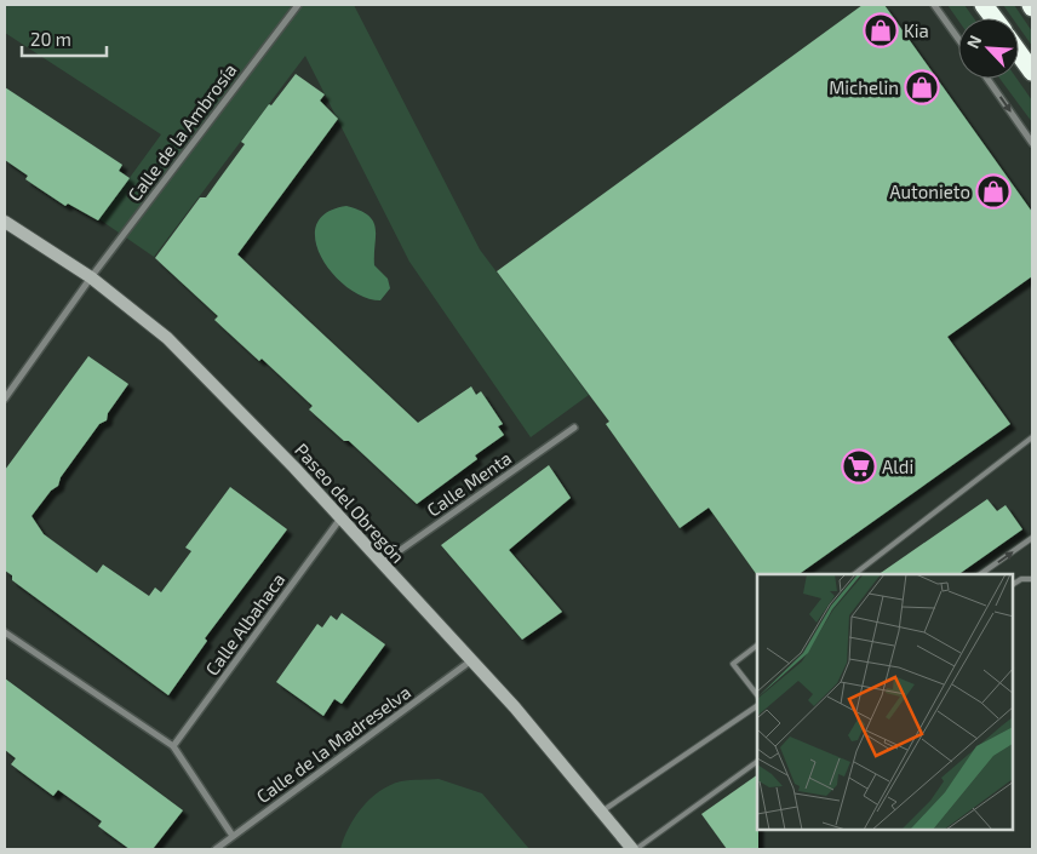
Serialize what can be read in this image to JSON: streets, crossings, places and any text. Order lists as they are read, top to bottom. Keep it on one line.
{"streets":{"street":["Calle de la Ambrosía","Calle Menta","Paseo del Obregón","Calle Albahaca","Calle de la Madreselva"]},"crossings":[["Calle de la Ambrosía","Paseo del Obregón"],["Calle Menta","Paseo del Obregón"],["Paseo del Obregón","Calle Albahaca"],["Paseo del Obregón","Calle de la Madreselva"]],"places":{"shop":["Kia","Michelin","Autonieto"],"supermarket":["Aldi"]},"scale_bar":"20 m","north":"top left"}
